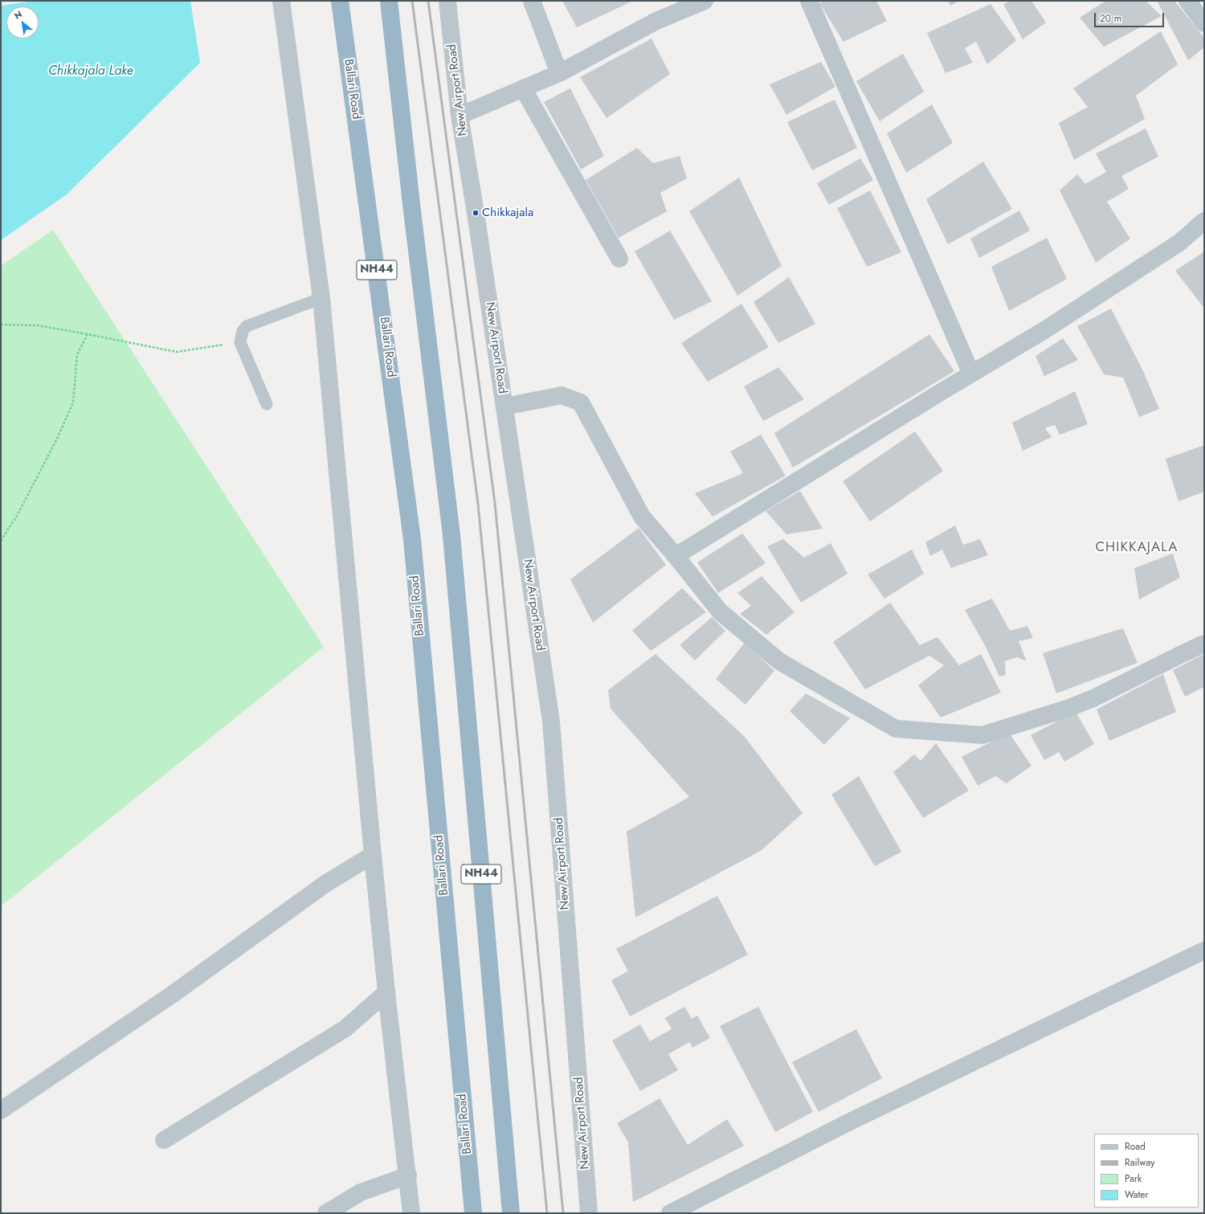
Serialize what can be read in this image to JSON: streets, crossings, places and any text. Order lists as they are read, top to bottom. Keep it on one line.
{"streets":{"highway":["Ballari Road","NH44"],"street":["New Airport Road"]},"districts":["CHIKKAJALA"],"water":["Chikkajala Lake"],"places":["Chikkajala"],"legend":["Road","Railway","Park","Water"],"scale_bar":"20 m","north":"top left"}
